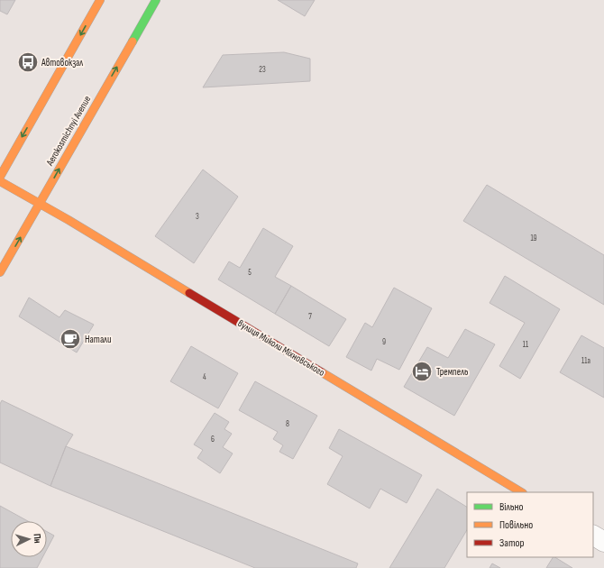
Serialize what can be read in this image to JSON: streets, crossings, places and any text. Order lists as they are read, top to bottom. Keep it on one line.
{"streets":{"street":["Aerokosmichnyi Avenue","вулиця Миколи Міхновського"]},"crossings":[["Aerokosmichnyi Avenue","вулиця Миколи Міхновського"]],"places":{"bus stop":["Автовокзал"],"cafe":["Натали"],"hotel":["Тремпель"]},"house_numbers":["23","3","19","5","7","9","11","11а","4","8","6"],"legend":["Вільно","Повільно","Затор"],"north":"right"}
